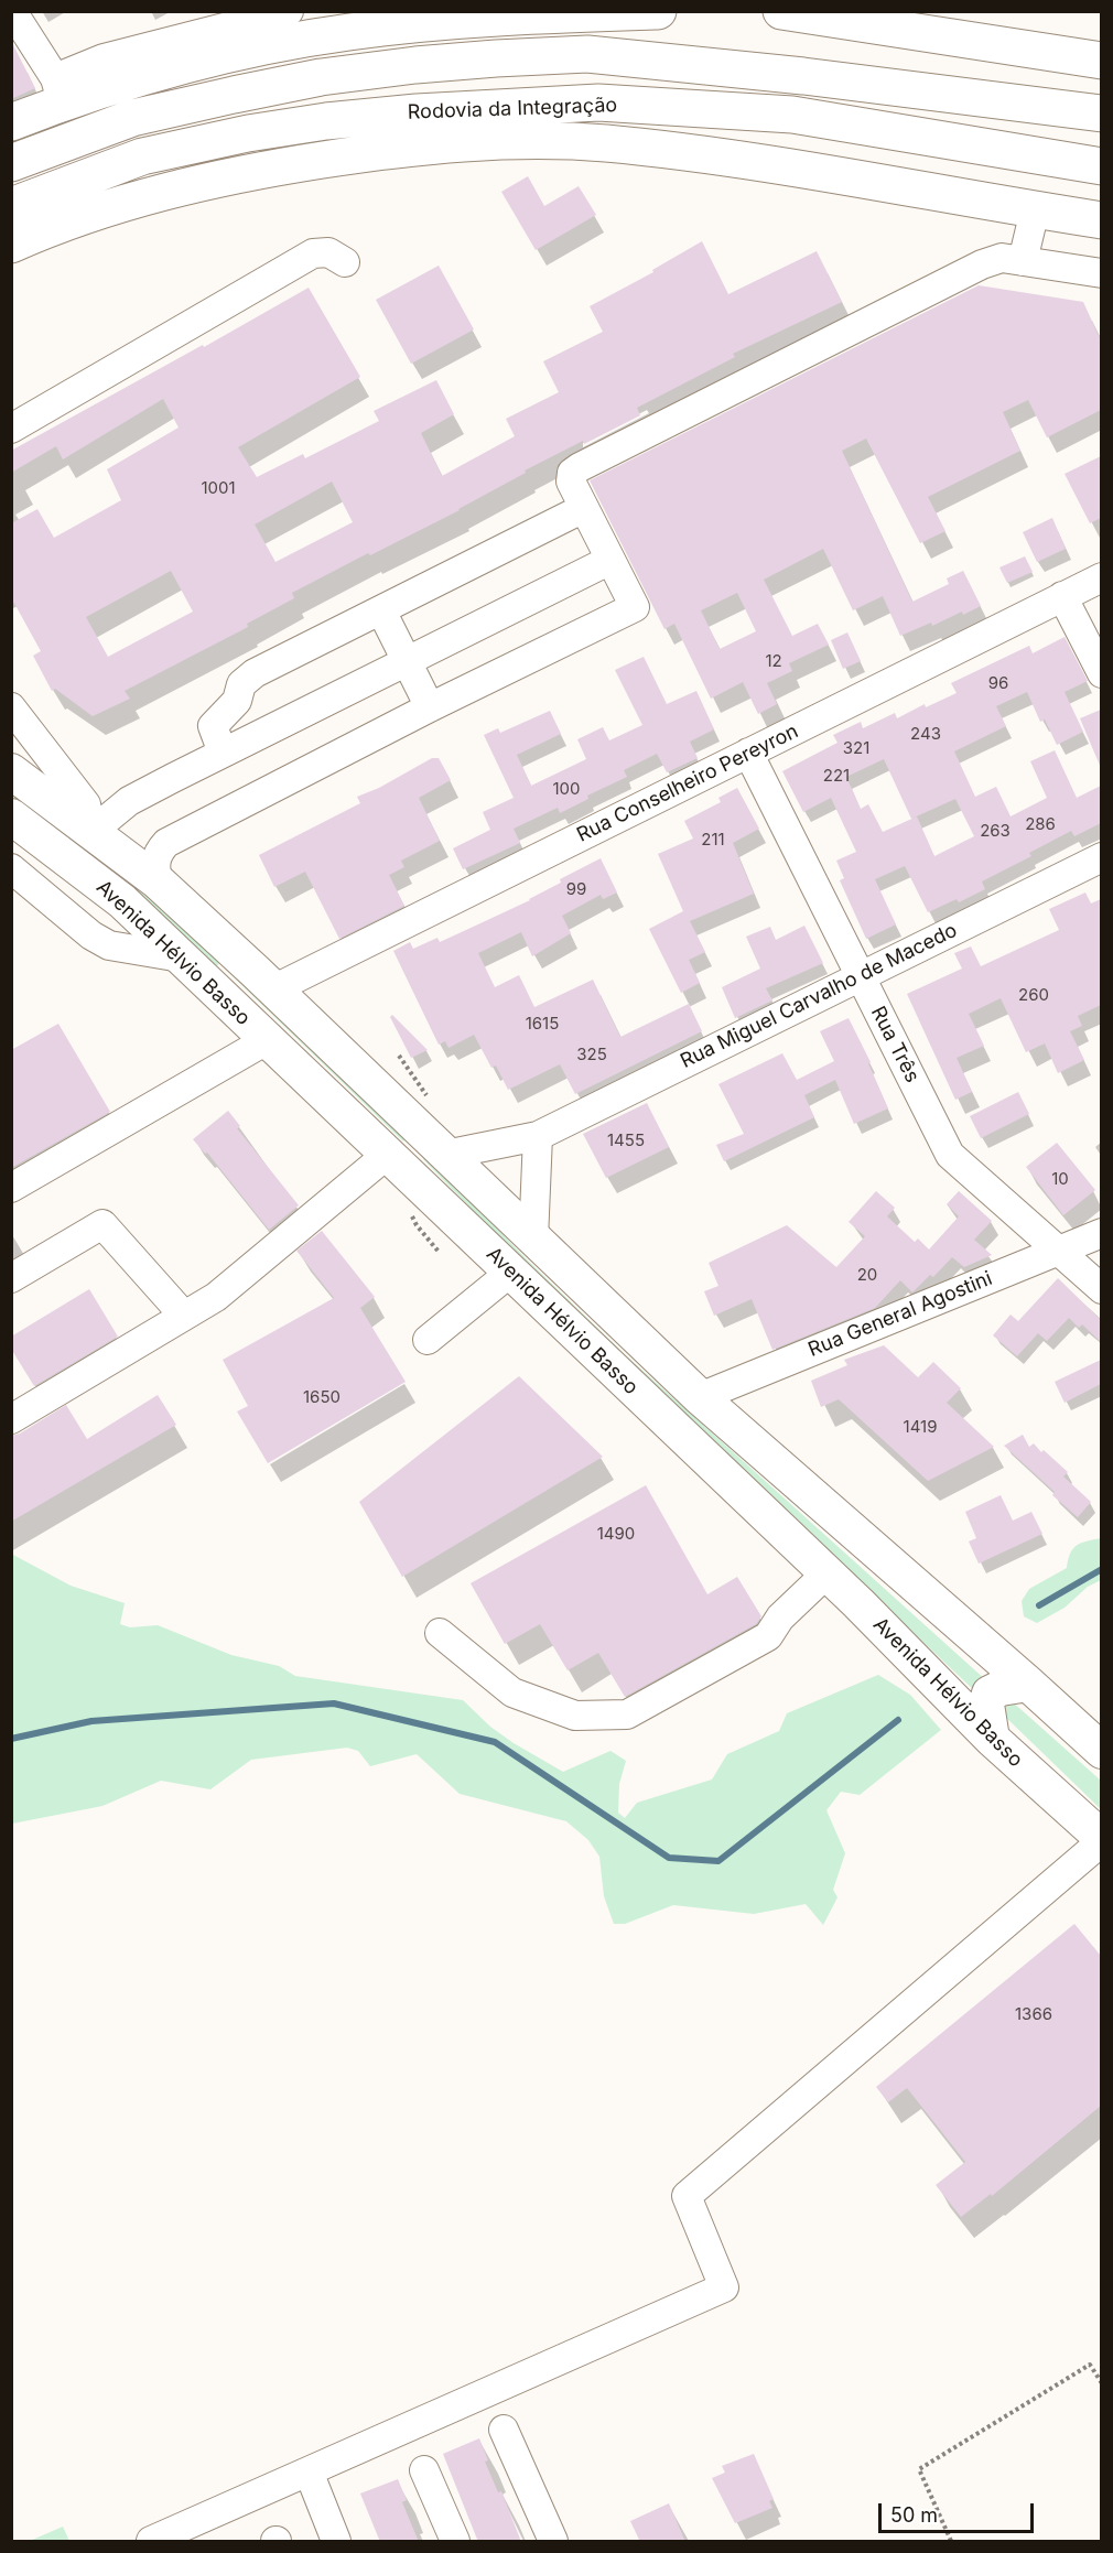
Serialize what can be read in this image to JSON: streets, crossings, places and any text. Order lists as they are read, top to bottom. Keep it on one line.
{"streets":{"highway":["Rodovia da Integração"],"main road":["Avenida Hélvio Basso"],"street":["Rua Conselheiro Pereyron","Rua Miguel Carvalho de Macedo","Rua Três","Rua General Agostini"]},"crossings":[["Rua Conselheiro Pereyron","Avenida Hélvio Basso"],["Rua Conselheiro Pereyron","Rua Três"],["Avenida Hélvio Basso","Rua Miguel Carvalho de Macedo"],["Avenida Hélvio Basso","Rua General Agostini"],["Rua Miguel Carvalho de Macedo","Rua Três"],["Rua Três","Rua General Agostini"]],"house_numbers":["1001","12","96","243","321","221","100","286","263","211","99","260","1615","325","1455","10","20","1650","1419","1490","1366"],"scale_bar":"50 m"}
